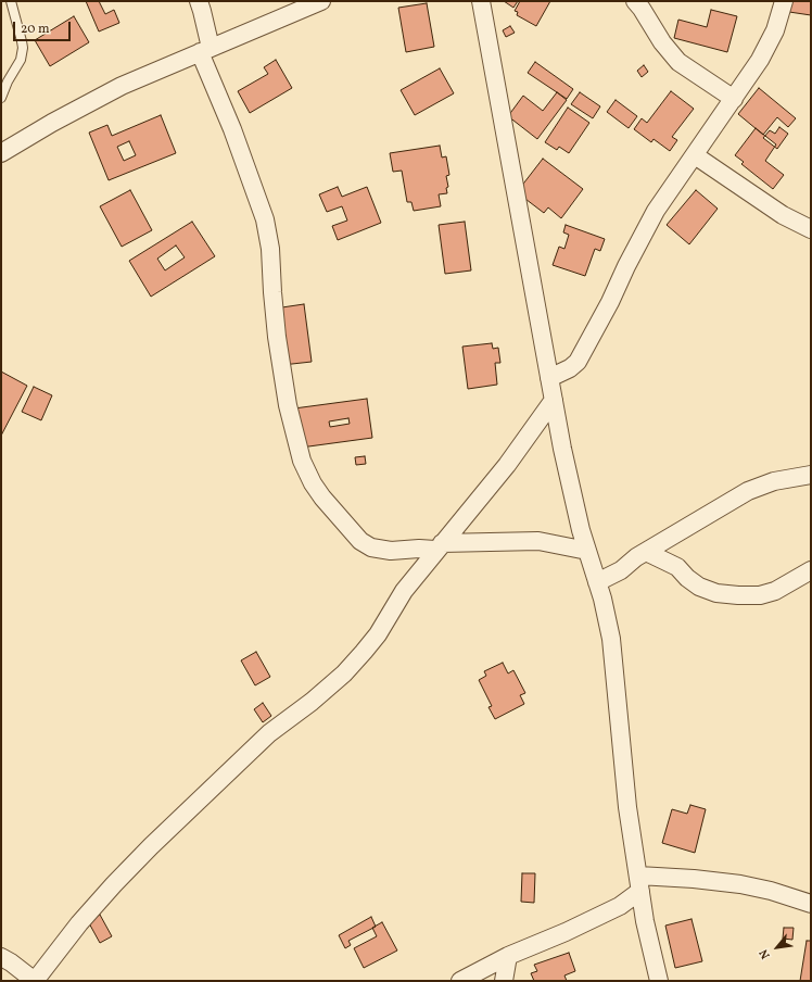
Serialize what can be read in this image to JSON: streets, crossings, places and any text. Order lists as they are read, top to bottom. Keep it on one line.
{"scale_bar":"20 m","north":"bottom left"}
